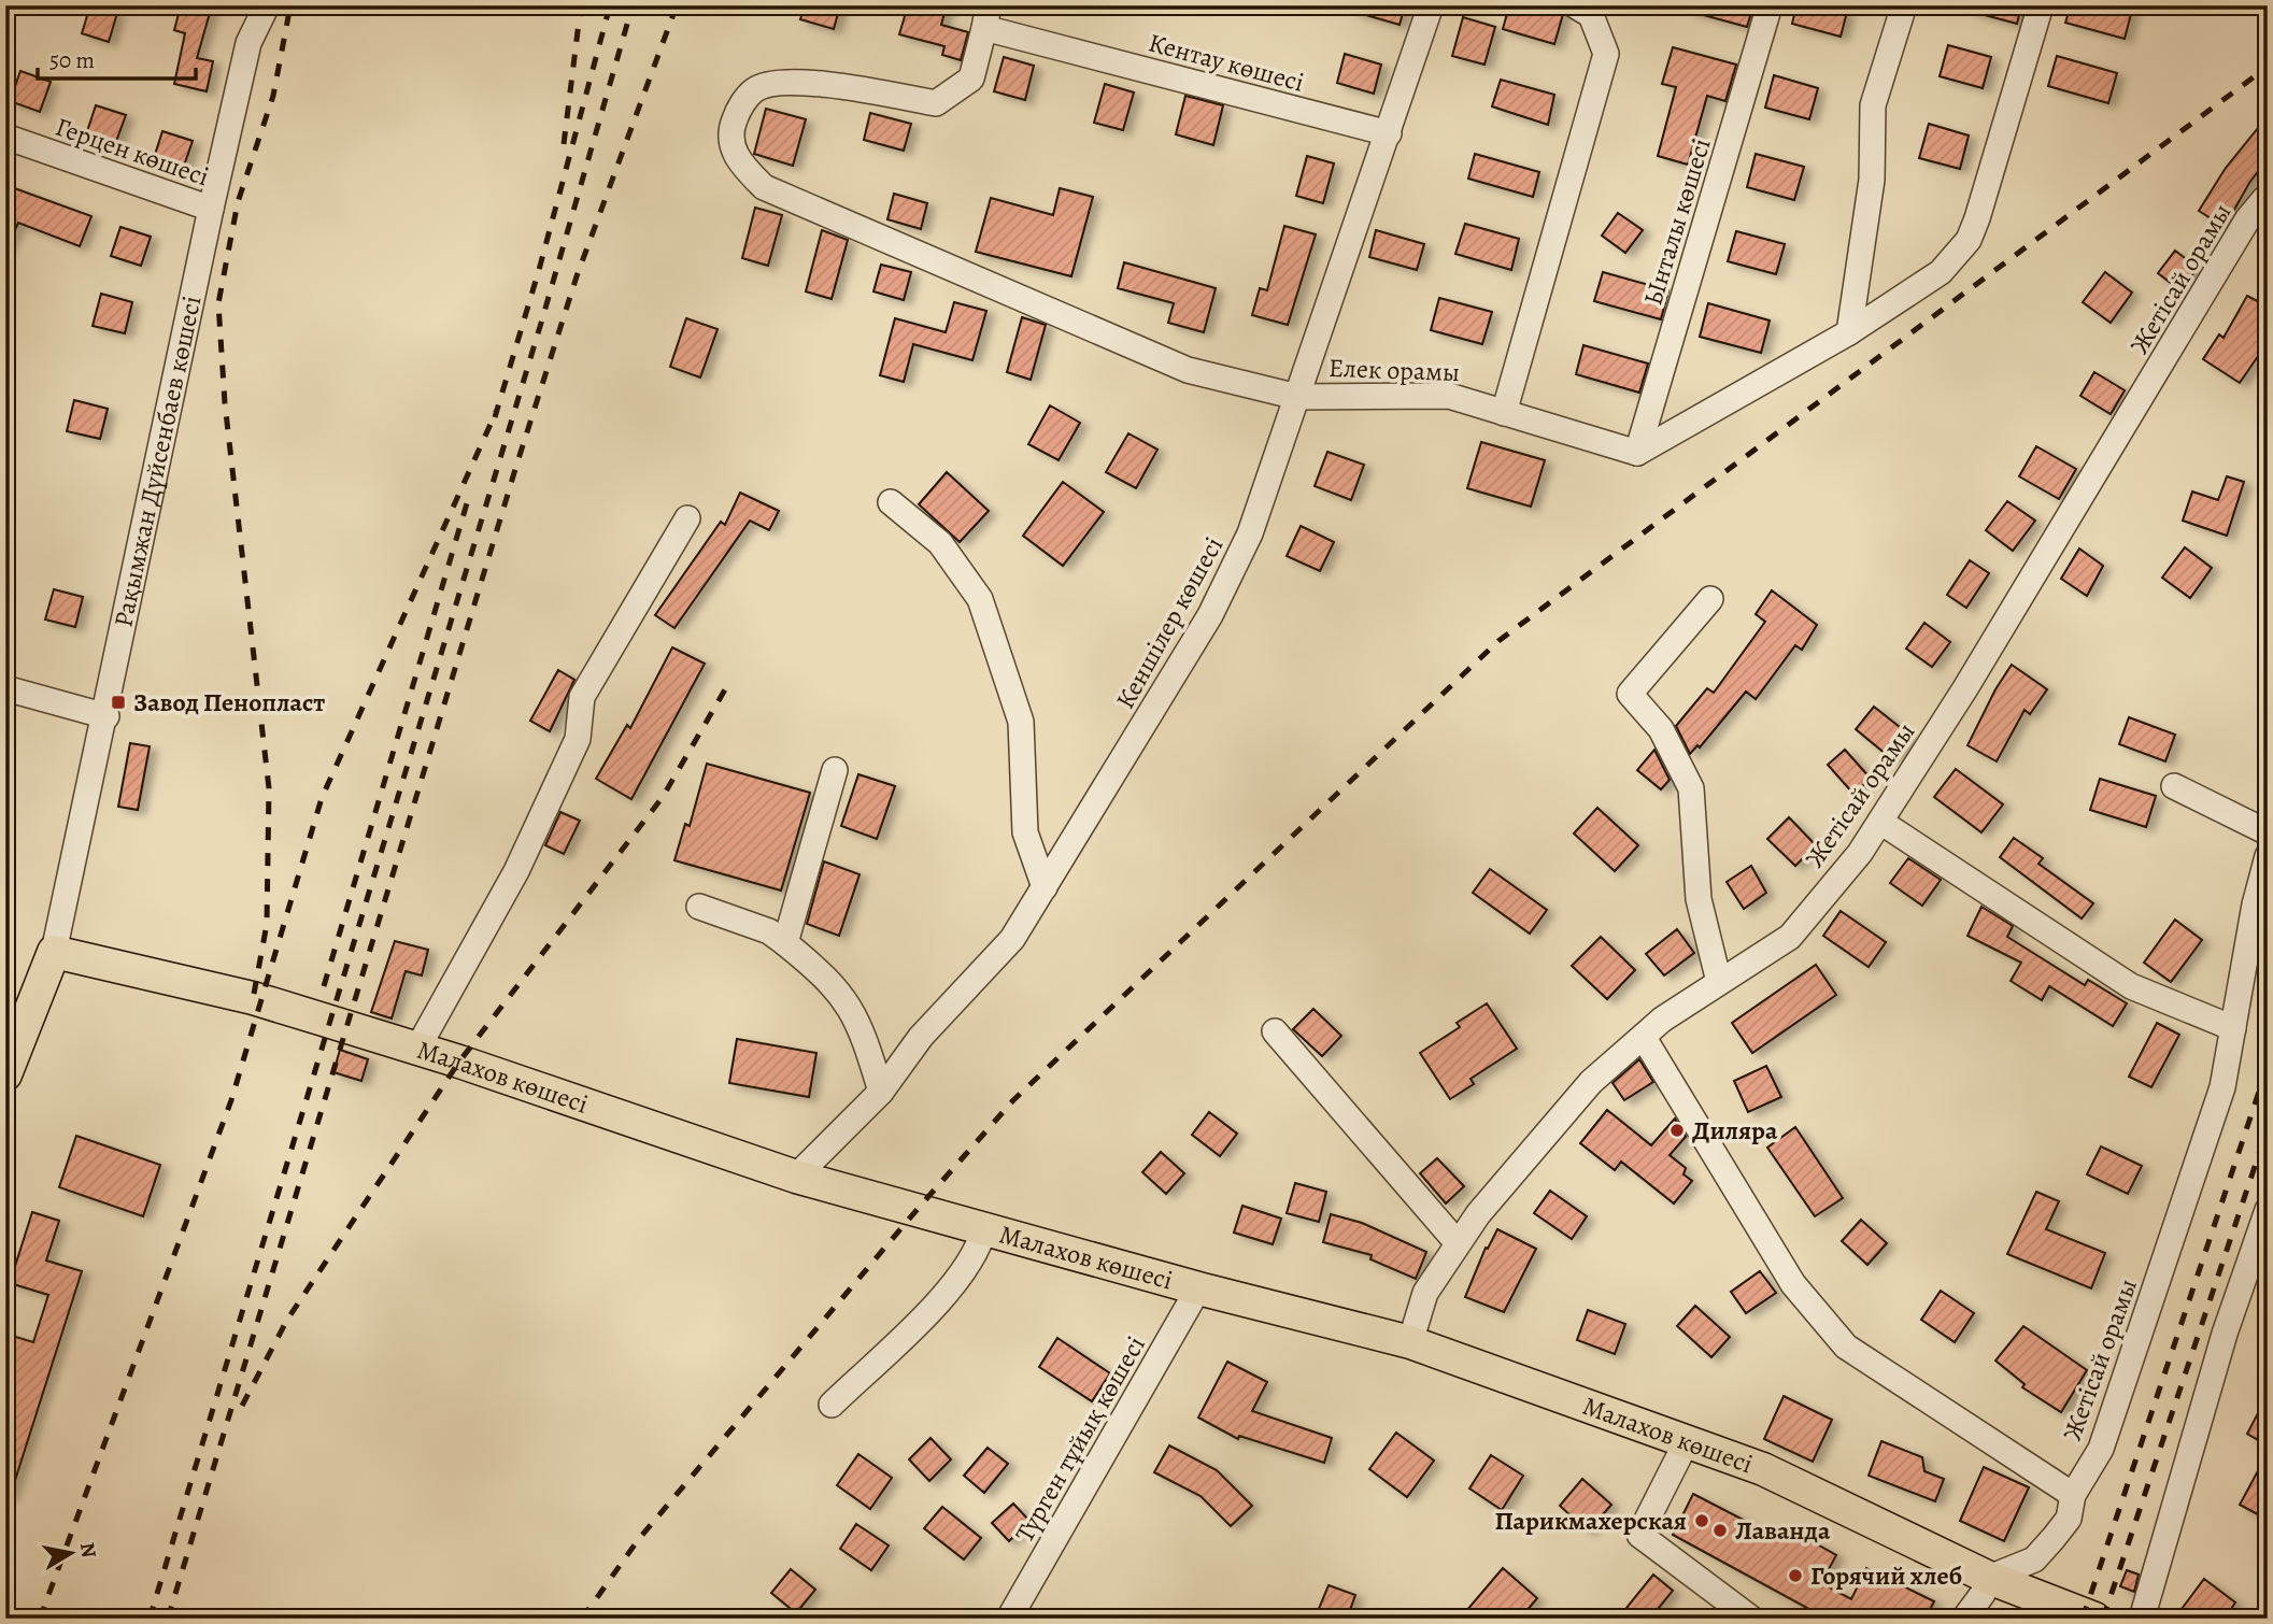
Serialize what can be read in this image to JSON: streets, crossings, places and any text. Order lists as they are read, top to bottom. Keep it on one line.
{"streets":{"main road":["Рақымжан Дүйсенбаев көшесі","Малахов көшесі"],"street":["Кентау көшесі","Герцен көшесі","Ынталы көшесі","Жетісай орамы","Елек орамы","Кеншілер көшесі","Түрген тұйық көшесі"]},"crossings":[["Кентау көшесі","Елек орамы"],["Кентау көшесі","Кеншілер көшесі"],["Герцен көшесі","Рақымжан Дүйсенбаев көшесі"],["Ынталы көшесі","Елек орамы"],["Жетісай орамы","Малахов көшесі"],["Елек орамы","Кеншілер көшесі"],["Рақымжан Дүйсенбаев көшесі","Малахов көшесі"],["Кеншілер көшесі","Малахов көшесі"],["Малахов көшесі","Түрген тұйық көшесі"]],"places":{"transit":["Завод Пенопласт"],"other":["Диляра","Парикмахерская","Лаванда","Горячий хлеб"]},"scale_bar":"50 m","north":"right"}
